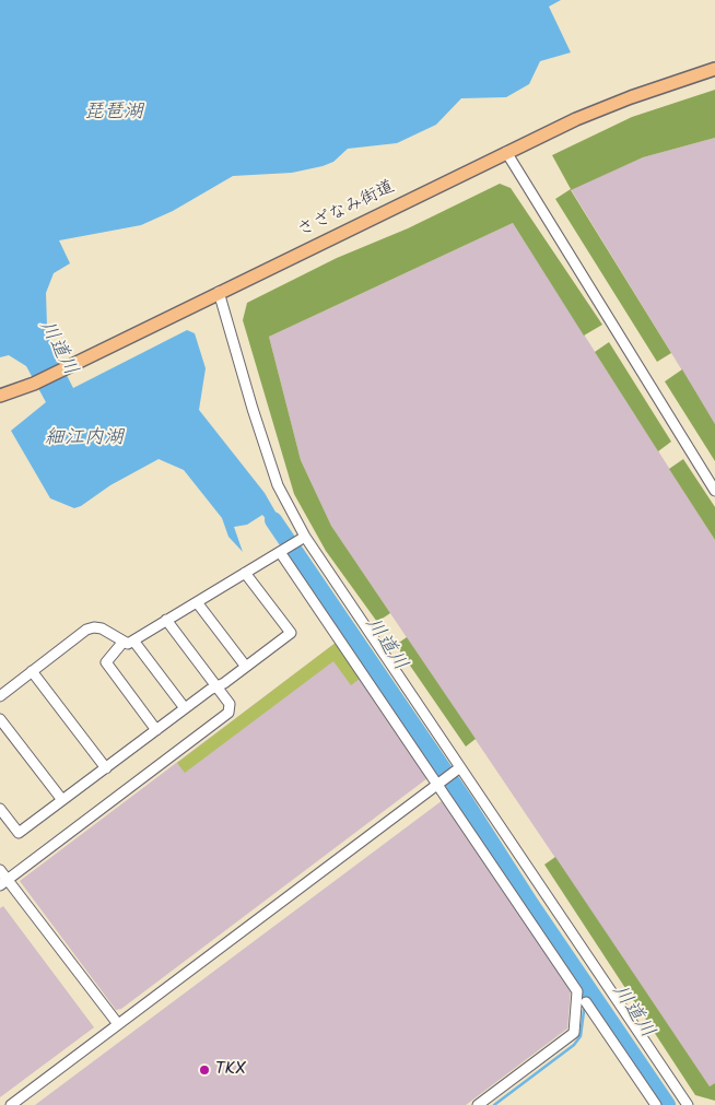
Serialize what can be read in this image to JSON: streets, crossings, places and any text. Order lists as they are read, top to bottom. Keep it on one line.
{"streets":{"main road":["さざなみ街道"]},"water":["琵琶湖","川道川","細江内湖"],"places":["TKX"]}
